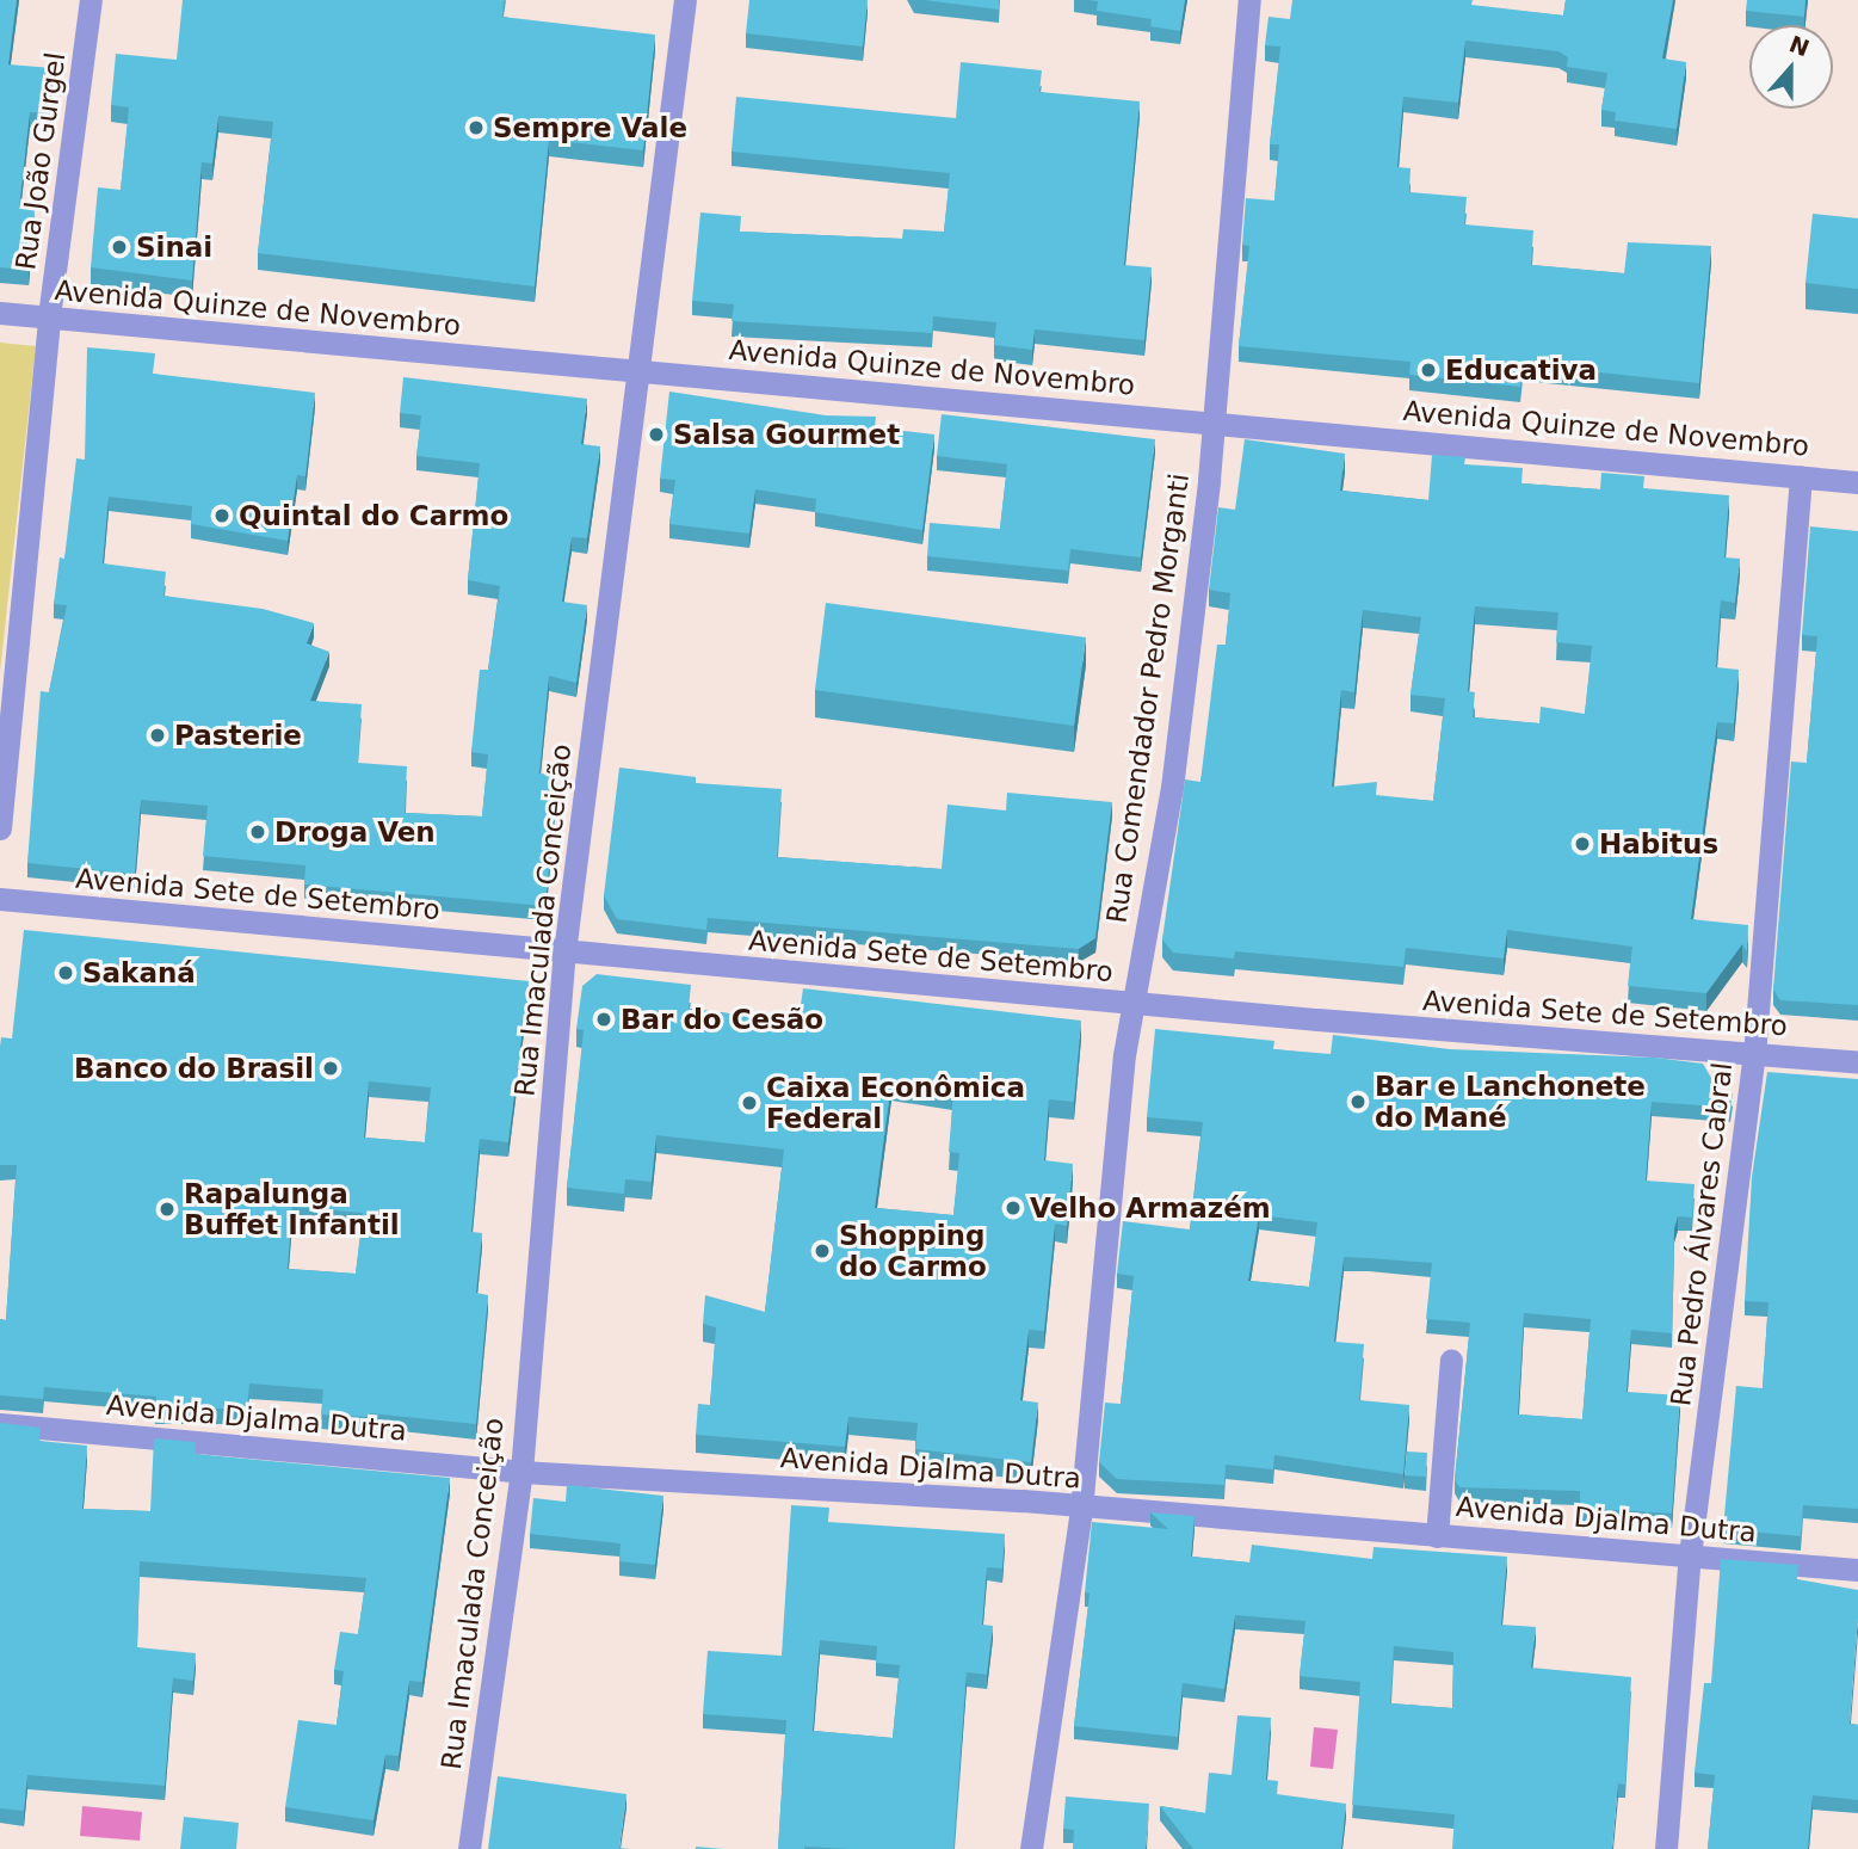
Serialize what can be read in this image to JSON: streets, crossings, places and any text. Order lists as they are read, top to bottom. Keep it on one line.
{"streets":{"street":["Rua João Gurgel","Avenida Quinze de Novembro","Rua Comendador Pedro Morganti","Avenida Sete de Setembro","Rua Imaculada Conceição","Rua Pedro Álvares Cabral","Avenida Djalma Dutra"]},"crossings":[["Rua João Gurgel","Avenida Quinze de Novembro"],["Avenida Quinze de Novembro","Rua Comendador Pedro Morganti"],["Avenida Quinze de Novembro","Rua Imaculada Conceição"],["Avenida Quinze de Novembro","Rua Pedro Álvares Cabral"],["Rua Comendador Pedro Morganti","Avenida Sete de Setembro"],["Rua Comendador Pedro Morganti","Avenida Djalma Dutra"],["Avenida Sete de Setembro","Rua Imaculada Conceição"],["Avenida Sete de Setembro","Rua Pedro Álvares Cabral"],["Rua Imaculada Conceição","Avenida Djalma Dutra"],["Rua Pedro Álvares Cabral","Avenida Djalma Dutra"]],"places":["Sempre Vale","Sinai","Educativa","Salsa Gourmet","Quintal do Carmo","Pasterie","Droga Ven","Habitus","Sakaná","Bar do Cesão","Banco do Brasil","Bar e Lanchonete do Mané","Caixa Econômica Federal","Velho Armazém","Rapalunga Buffet Infantil","Shopping do Carmo"],"north":"top"}
